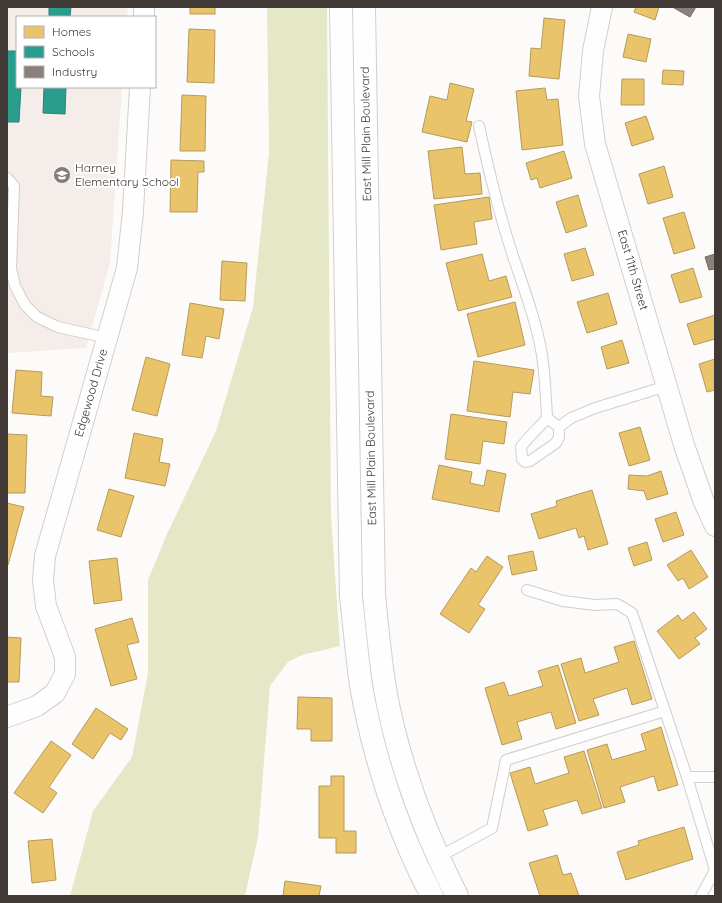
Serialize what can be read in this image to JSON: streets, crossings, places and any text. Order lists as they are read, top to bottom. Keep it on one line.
{"streets":{"main road":["East Mill Plain Boulevard"],"street":["East 11th Street","Edgewood Drive"]},"places":{"school or university":["Harney Elementary School"]},"legend":["Homes","Schools","Industry"]}
